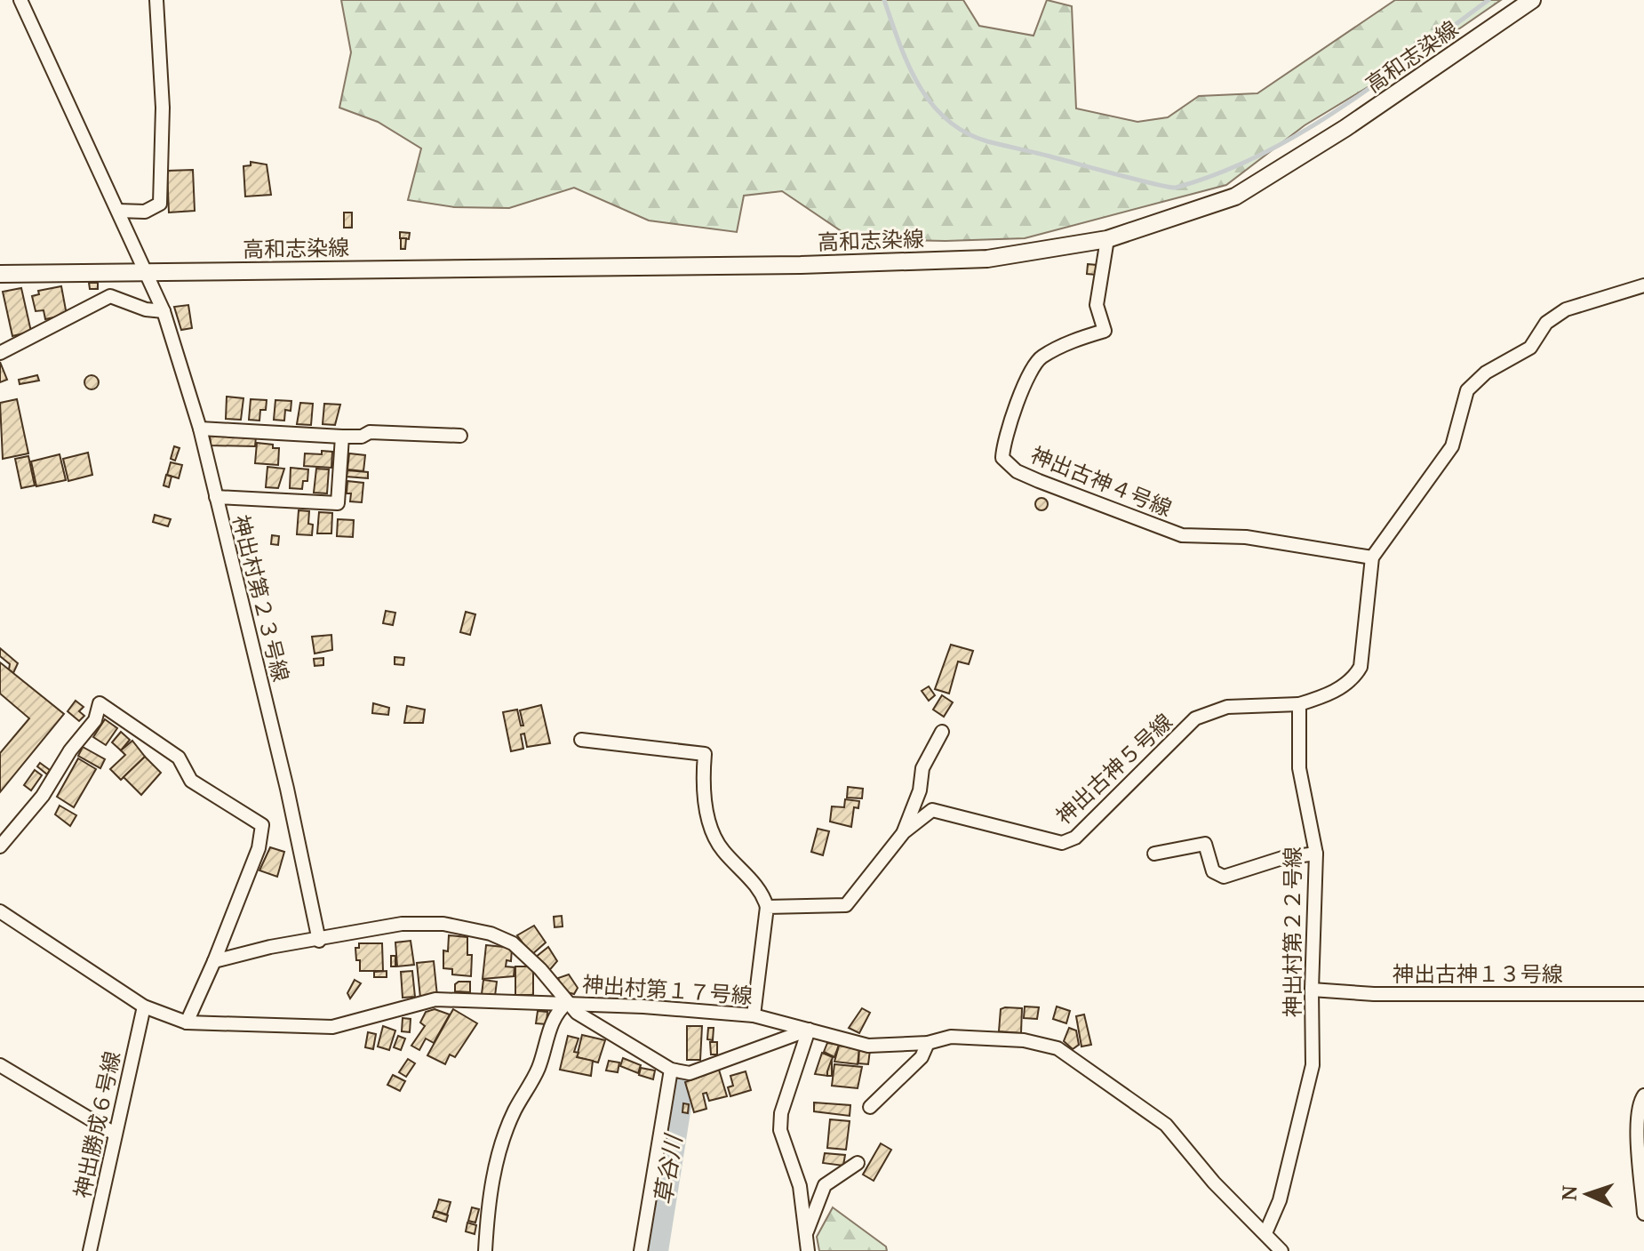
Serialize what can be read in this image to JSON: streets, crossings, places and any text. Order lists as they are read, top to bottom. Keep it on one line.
{"streets":{"street":["高和志染線","神出古神４号線","神出村第２３号線","神出古神５号線","神出村第２２号線","神出古神１３号線","神出村第１７号線","神出勝成６号線"]},"crossings":[["高和志染線","神出古神４号線"],["高和志染線","神出村第２３号線"],["神出古神５号線","神出村第２２号線"],["神出村第２２号線","神出古神１３号線"],["神出村第２２号線","神出村第１７号線"],["神出村第１７号線","神出勝成６号線"]],"water":["草谷川"],"north":"left"}
